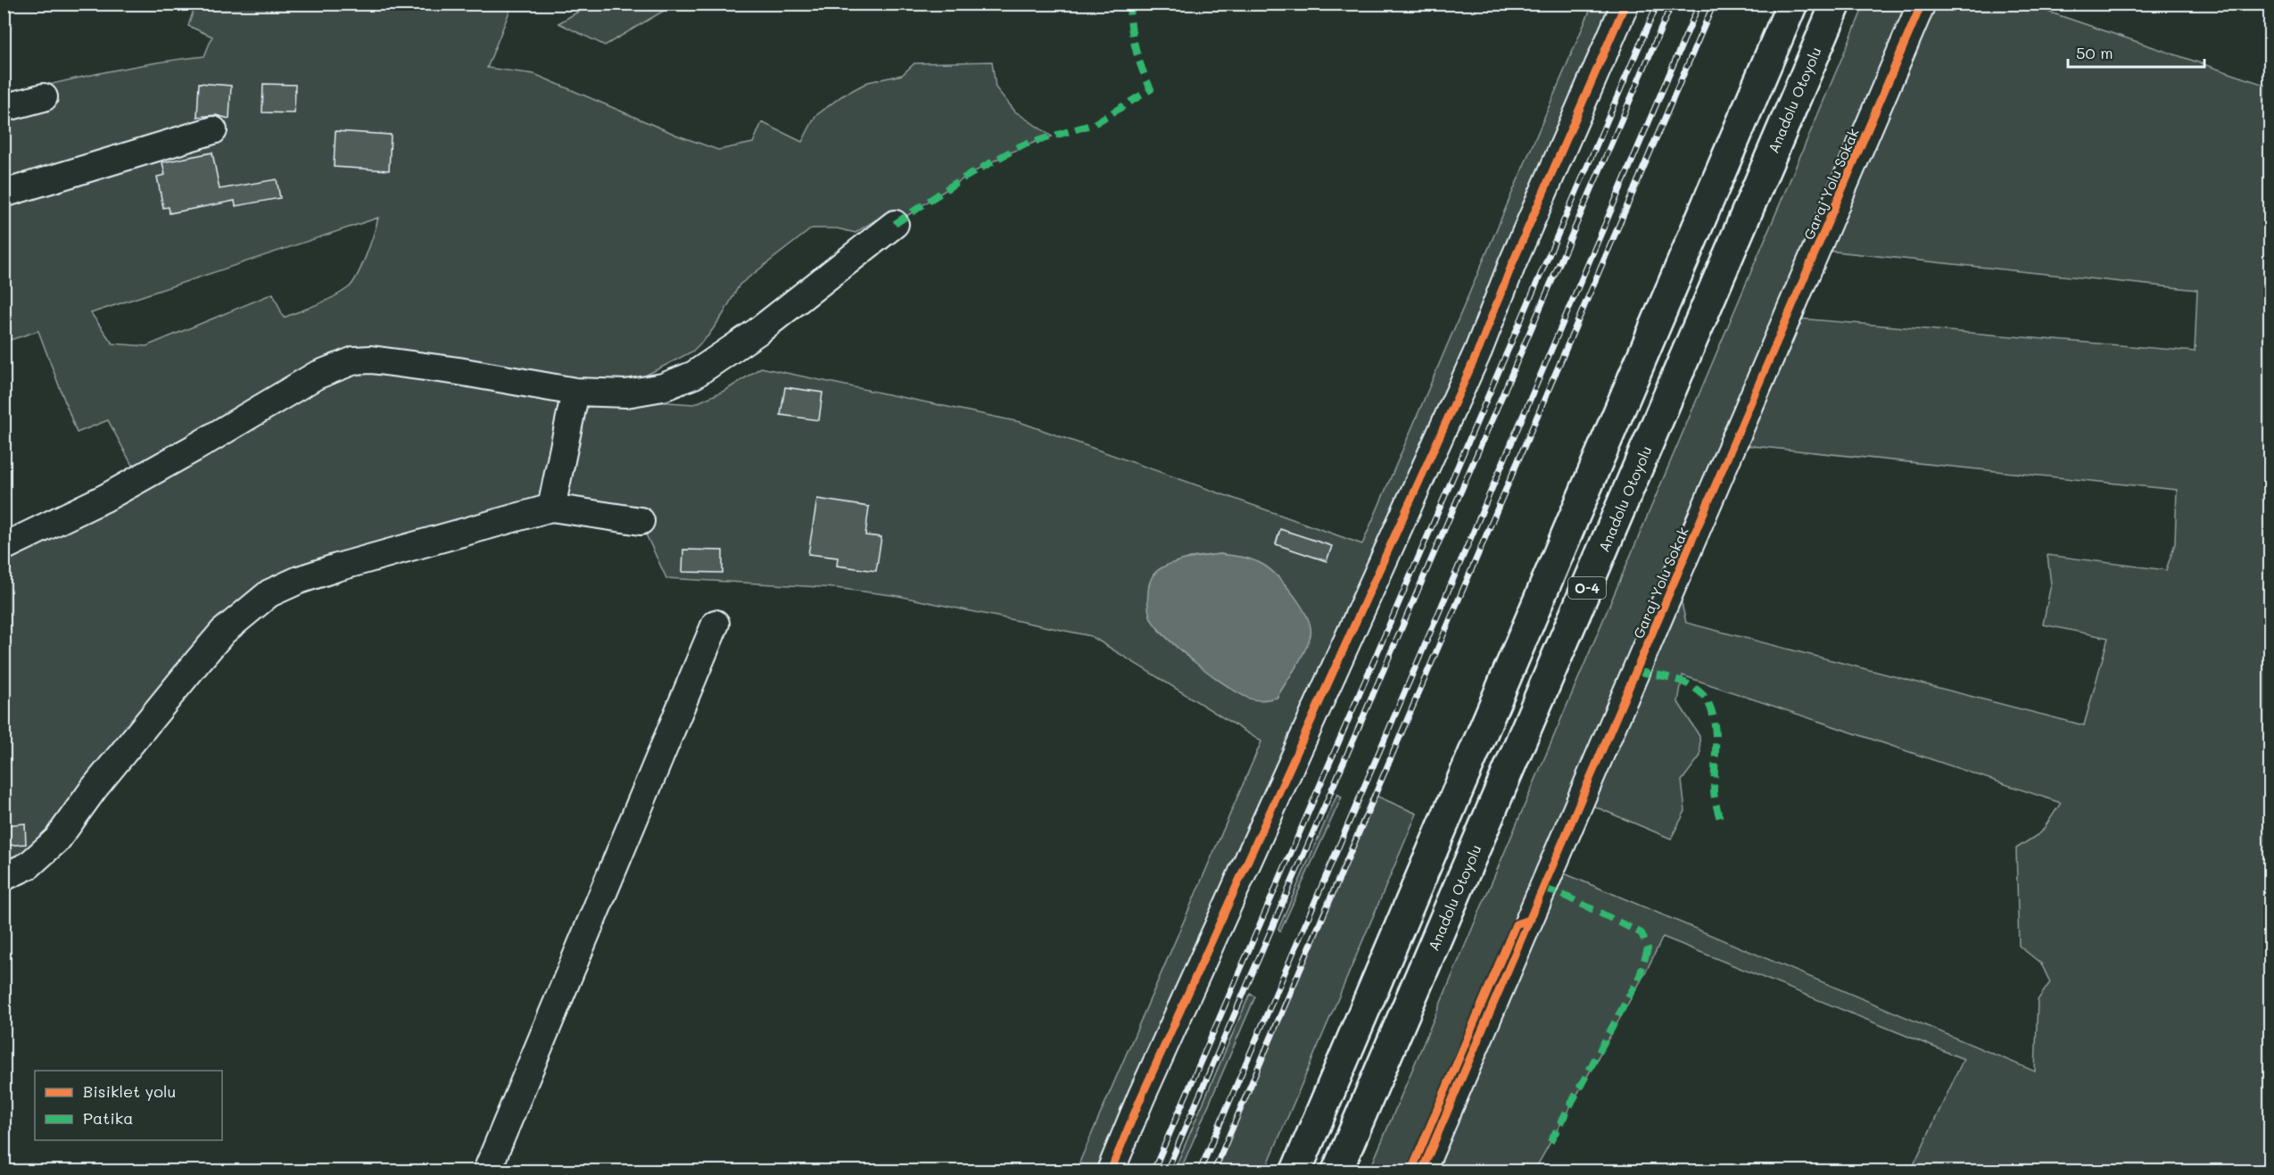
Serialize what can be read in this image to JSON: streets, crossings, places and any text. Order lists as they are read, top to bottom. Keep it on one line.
{"streets":{"highway":["Anadolu Otoyolu","O-4"],"street":["Garaj Yolu Sokak"]},"legend":["Bisiklet yolu","Patika"],"scale_bar":"50 m"}
